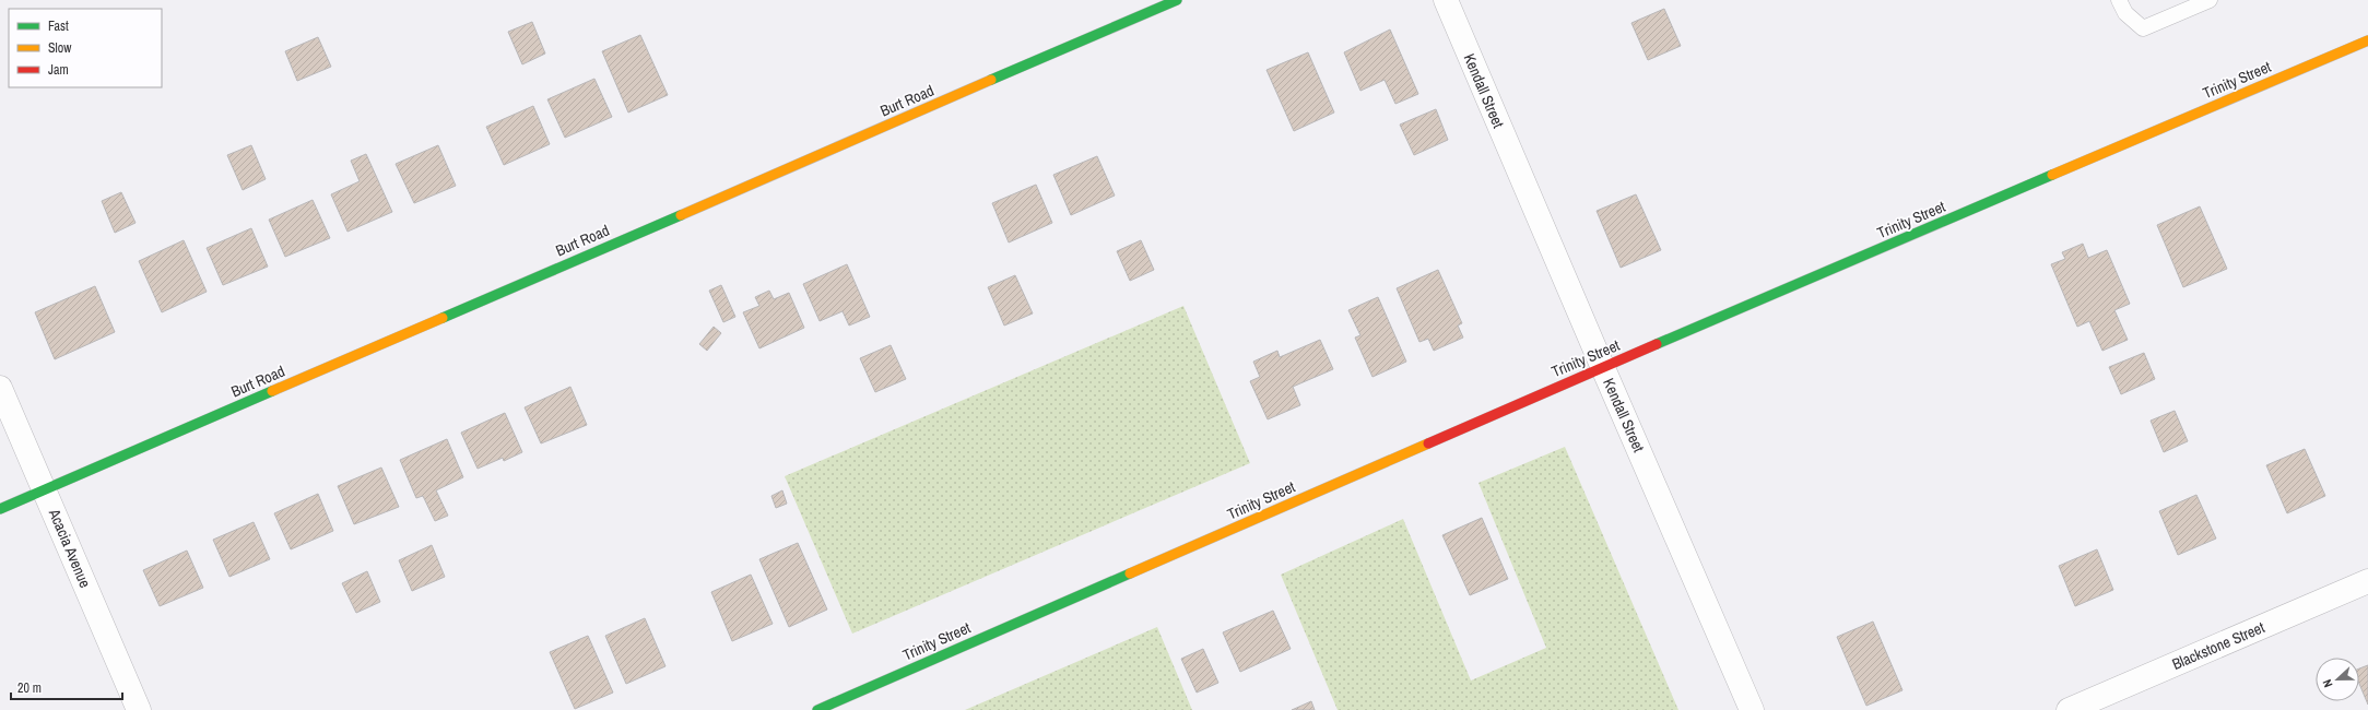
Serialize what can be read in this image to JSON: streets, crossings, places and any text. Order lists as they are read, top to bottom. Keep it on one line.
{"streets":{"street":["Trinity Street","Kendall Street","Burt Road","Acacia Avenue","Blackstone Street"]},"crossings":[["Trinity Street","Kendall Street"],["Burt Road","Acacia Avenue"]],"legend":["Fast","Slow","Jam"],"scale_bar":"20 m","north":"left"}
